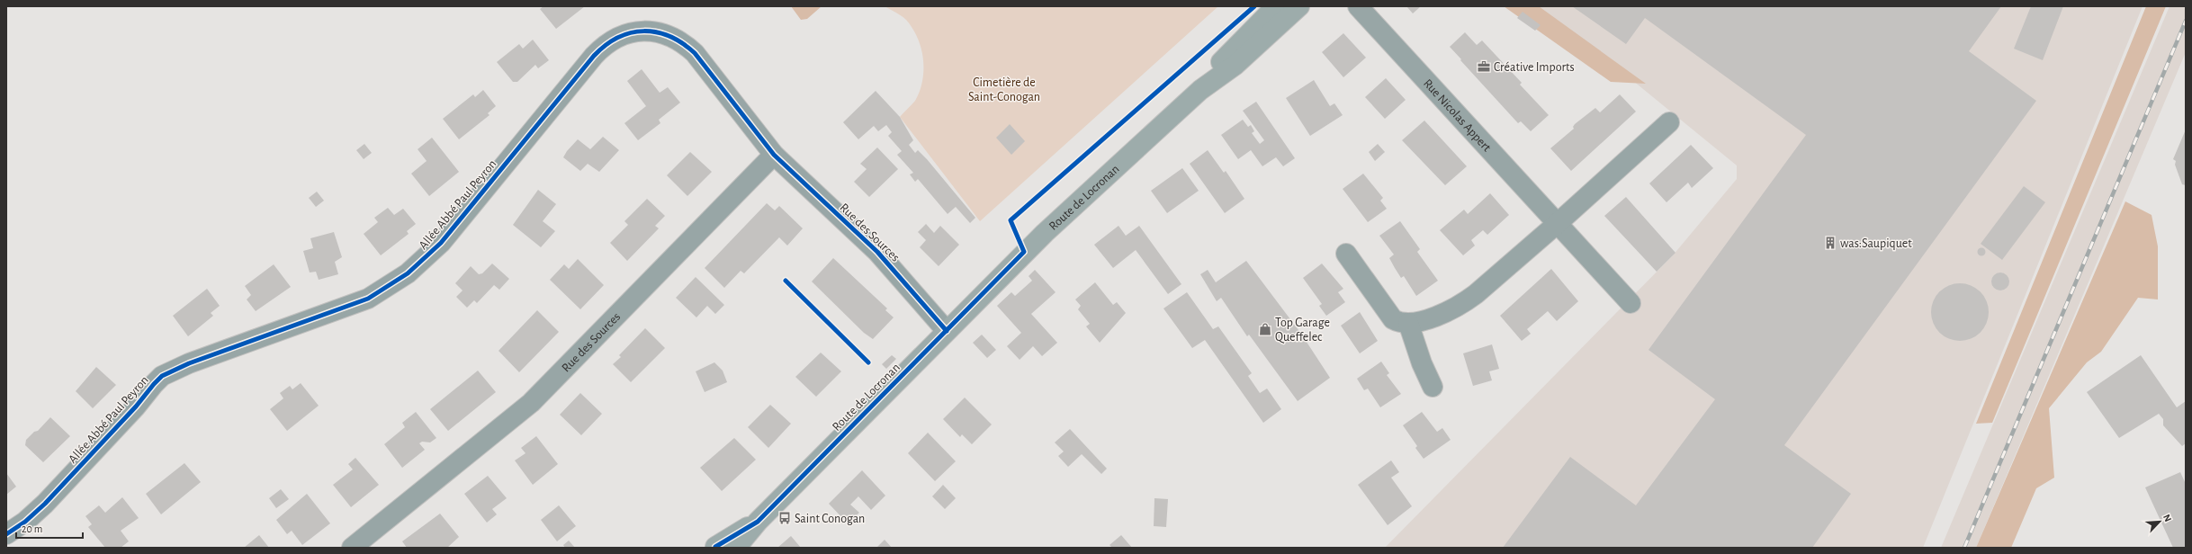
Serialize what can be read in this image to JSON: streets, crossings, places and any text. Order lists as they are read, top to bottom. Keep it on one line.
{"streets":{"main road":["Route de Locronan"],"street":["Rue Nicolas Appert","Allée Abbé Paul Peyron","Rue des Sources"]},"crossings":[["Route de Locronan","Rue des Sources"],["Allée Abbé Paul Peyron","Rue des Sources"]],"parks":["Cimetière de Saint-Conogan"],"places":{"office":["Créative Imports"],"building":["was:Saupiquet"],"shop":["Top Garage Queffelec"],"bus stop":["Saint Conogan"]},"scale_bar":"20 m","north":"top right"}
